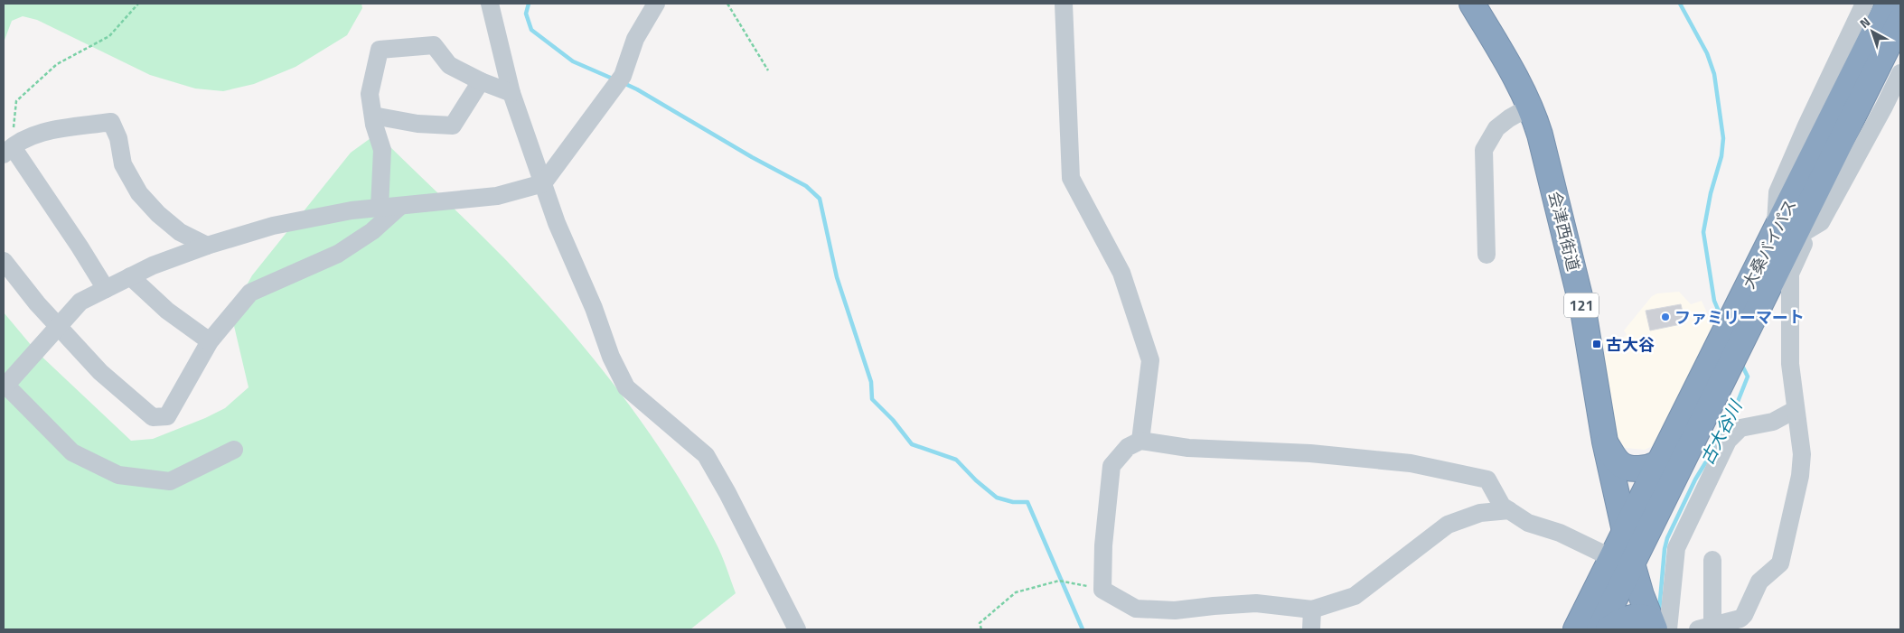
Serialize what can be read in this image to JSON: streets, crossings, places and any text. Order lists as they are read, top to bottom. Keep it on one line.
{"streets":{"highway":["会津西街道","大桑バイパス","121"]},"crossings":[["会津西街道","大桑バイパス"]],"water":["古大谷川"],"places":{"other":["ファミリーマート"],"transit":["古大谷"]},"north":"top left"}
